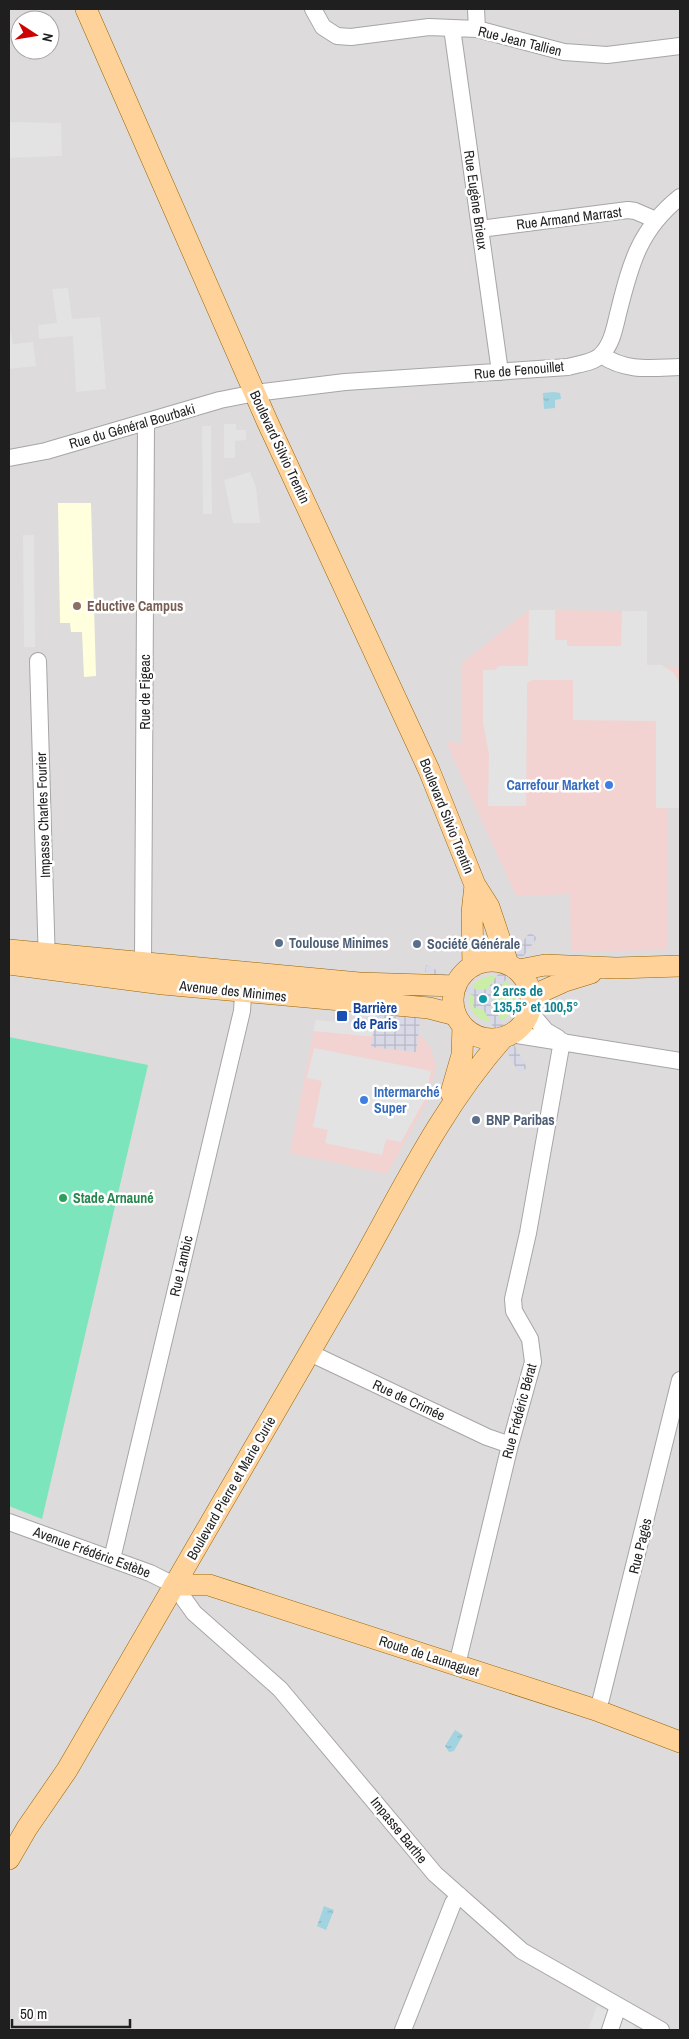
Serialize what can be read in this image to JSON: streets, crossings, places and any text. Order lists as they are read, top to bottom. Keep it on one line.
{"streets":{"main road":["Boulevard Silvio Trentin","Avenue des Minimes","Boulevard Pierre et Marie Curie","Route de Launaguet"],"street":["Rue Jean Tallien","Rue Eugène Brieux","Rue Armand Marrast","Rue de Fenouillet","Rue du Général Bourbaki","Rue de Figeac","Impasse Charles Fourier","Rue Lambic","Rue de Crimée","Rue Frédéric Bérat","Rue Pagès","Avenue Frédéric Estèbe","Impasse Barthe"]},"crossings":[["Rue Jean Tallien","Rue Eugène Brieux"],["Rue Eugène Brieux","Rue Armand Marrast"],["Rue Eugène Brieux","Rue de Fenouillet"],["Rue de Fenouillet","Rue du Général Bourbaki"],["Rue de Fenouillet","Boulevard Silvio Trentin"],["Rue du Général Bourbaki","Boulevard Silvio Trentin"],["Rue du Général Bourbaki","Rue de Figeac"],["Boulevard Silvio Trentin","Avenue des Minimes"],["Boulevard Silvio Trentin","Boulevard Pierre et Marie Curie"],["Rue de Figeac","Avenue des Minimes"],["Impasse Charles Fourier","Avenue des Minimes"],["Avenue des Minimes","Rue Lambic"],["Avenue des Minimes","Boulevard Pierre et Marie Curie"],["Rue Lambic","Avenue Frédéric Estèbe"],["Rue de Crimée","Rue Frédéric Bérat"],["Rue de Crimée","Boulevard Pierre et Marie Curie"],["Rue Frédéric Bérat","Route de Launaguet"],["Boulevard Pierre et Marie Curie","Avenue Frédéric Estèbe"],["Boulevard Pierre et Marie Curie","Route de Launaguet"],["Boulevard Pierre et Marie Curie","Impasse Barthe"],["Rue Pagès","Route de Launaguet"],["Avenue Frédéric Estèbe","Route de Launaguet"],["Avenue Frédéric Estèbe","Impasse Barthe"],["Route de Launaguet","Impasse Barthe"]],"places":{"other":["Eductive Campus","Carrefour Market","Toulouse Minimes","Société Générale","2 arcs de 135,5° et 100,5°","Intermarché Super","BNP Paribas","Stade Arnauné"],"transit":["Barrière de Paris"]},"scale_bar":"50 m","north":"right"}
